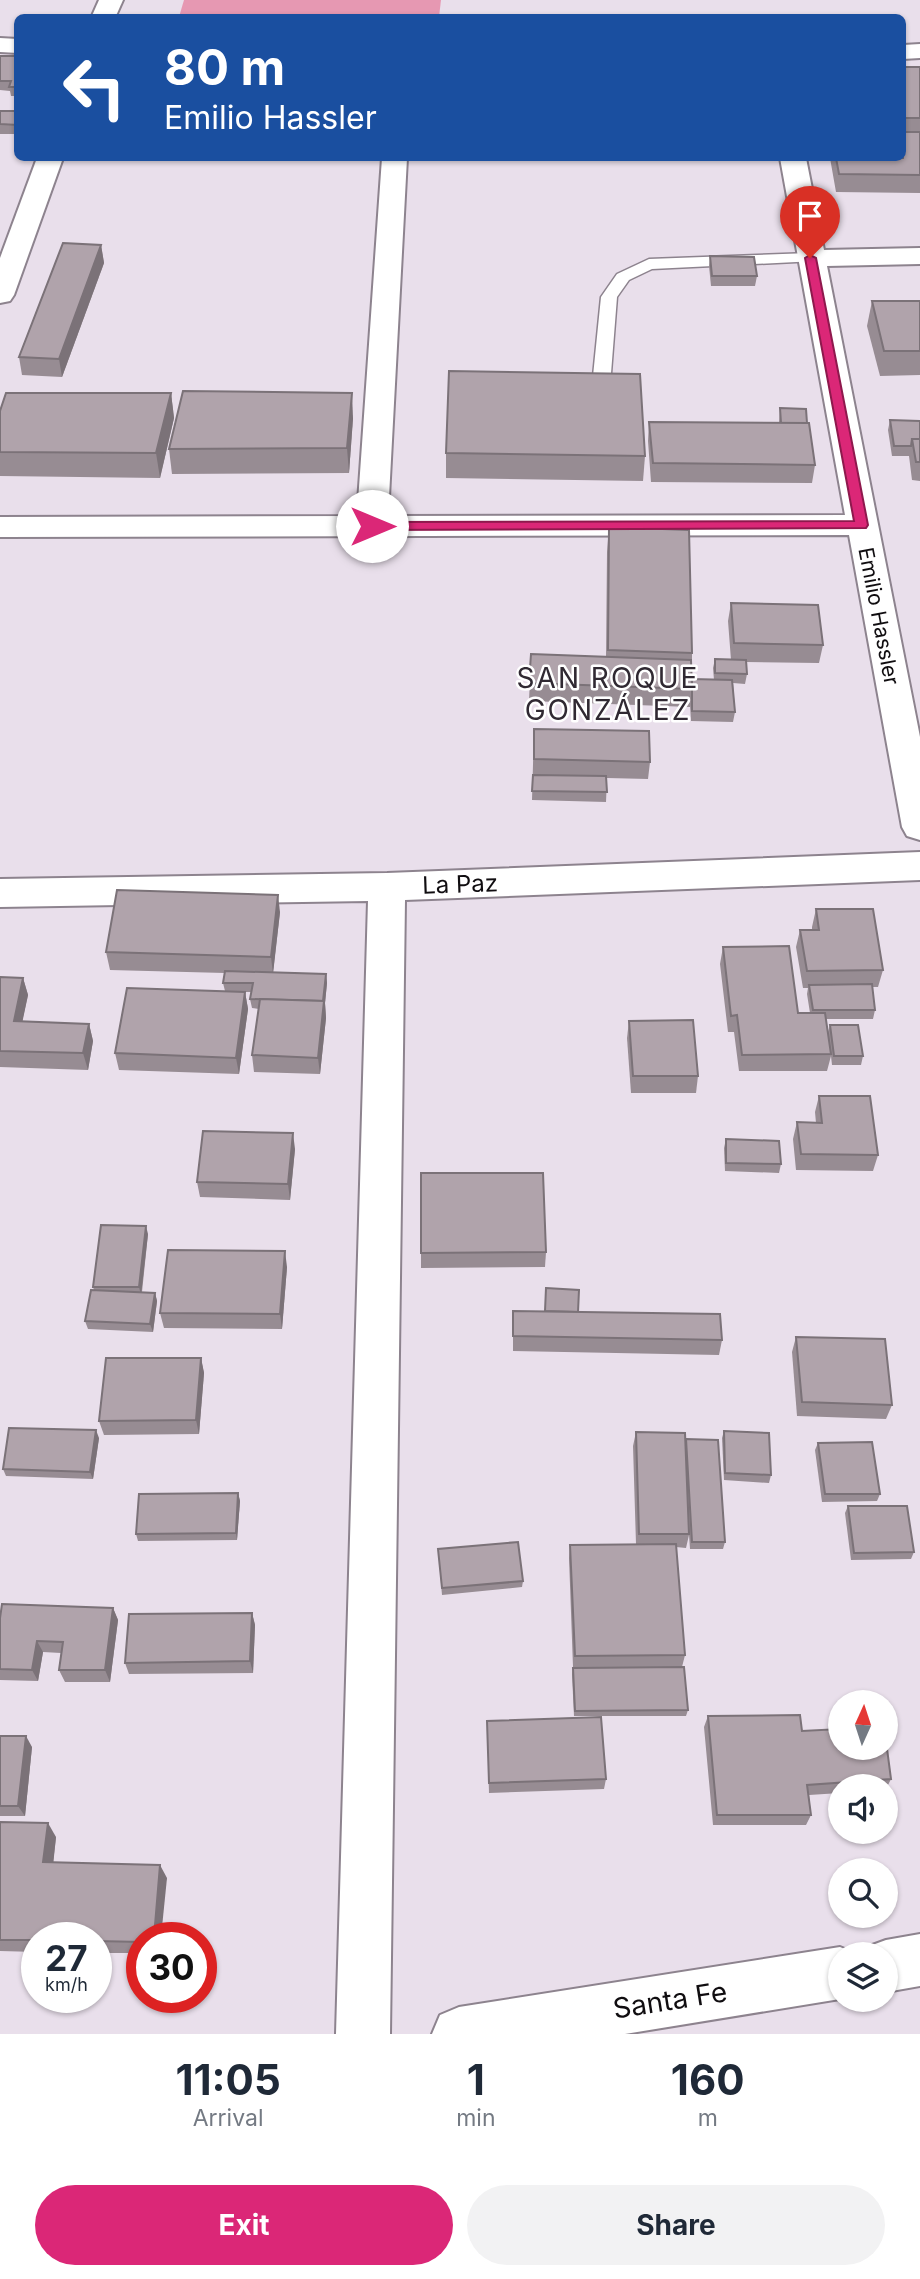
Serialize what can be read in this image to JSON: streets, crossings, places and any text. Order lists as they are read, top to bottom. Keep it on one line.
{"streets":{"street":["Emilio Hassler","La Paz","Santa Fe"]},"districts":["SAN ROQUE GONZÁLEZ"],"north":"top","page":{"turn":["80 m","Emilio Hassler"],"speed":"27 km/h","limit":"30","eta":["11:05","Arrival","1","min","160","m"],"buttons":["Exit","Share"]}}
